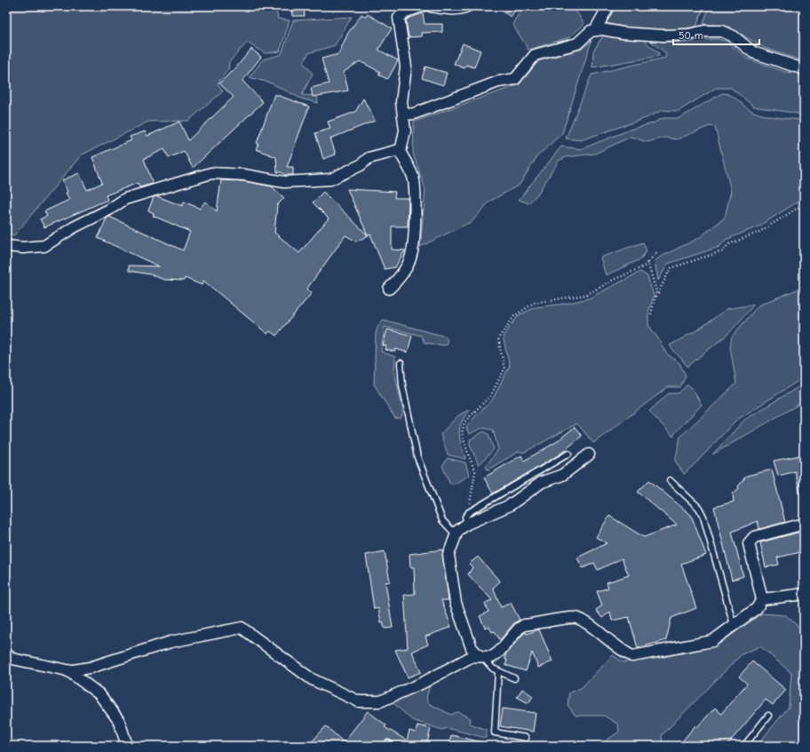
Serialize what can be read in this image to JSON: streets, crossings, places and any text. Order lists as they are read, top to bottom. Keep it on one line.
{"scale_bar":"50 m"}
